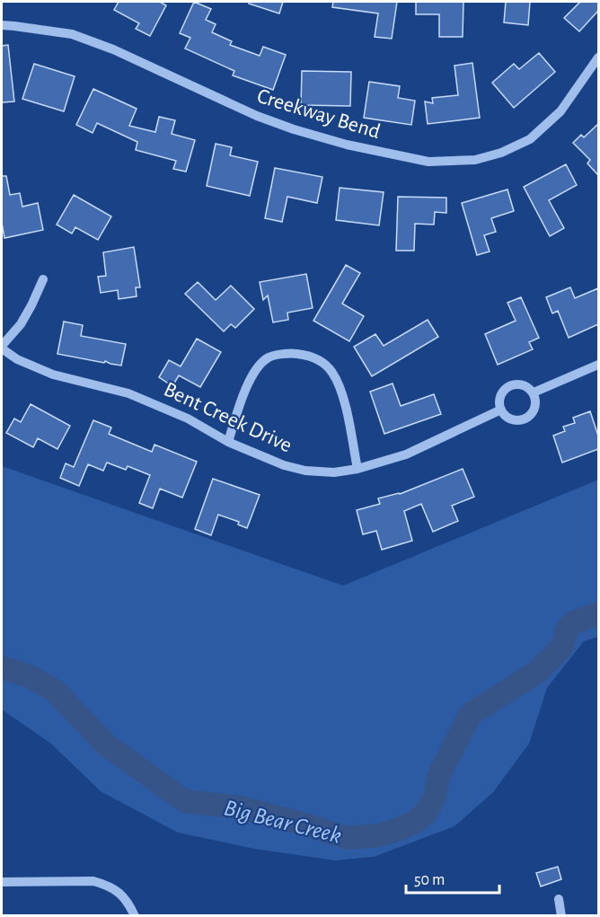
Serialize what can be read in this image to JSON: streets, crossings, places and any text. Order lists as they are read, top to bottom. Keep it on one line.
{"streets":{"street":["Creekway Bend","Bent Creek Drive"]},"water":["Big Bear Creek"],"scale_bar":"50 m"}
